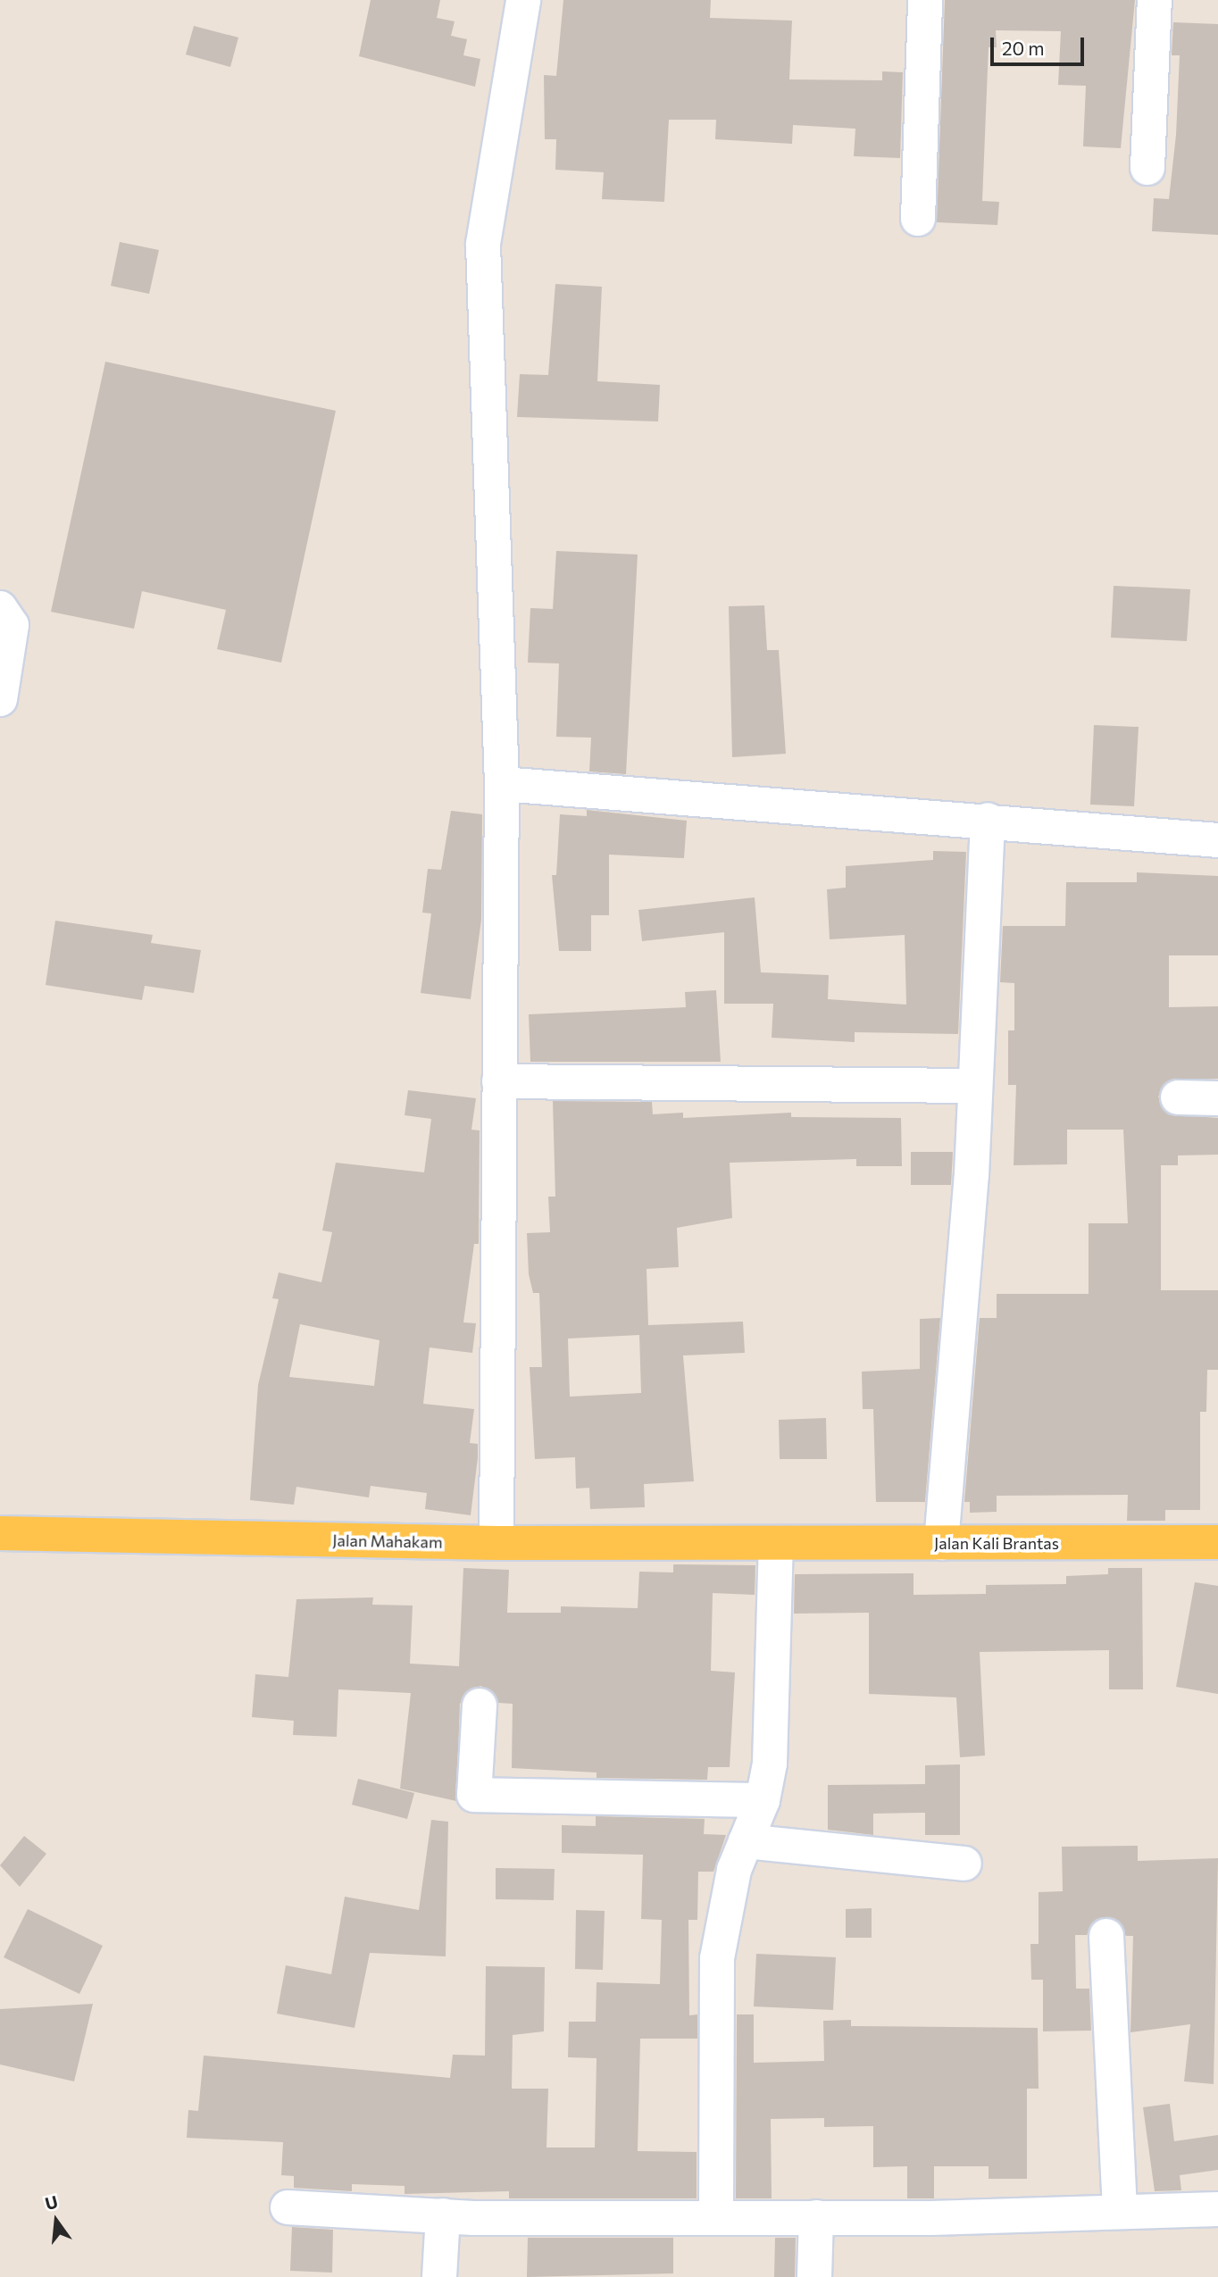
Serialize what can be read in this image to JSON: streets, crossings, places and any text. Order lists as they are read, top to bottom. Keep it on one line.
{"streets":{"main road":["Jalan Mahakam","Jalan Kali Brantas"]},"crossings":[["Jalan Mahakam","Jalan Kali Brantas"]],"scale_bar":"20 m","north":"top"}
